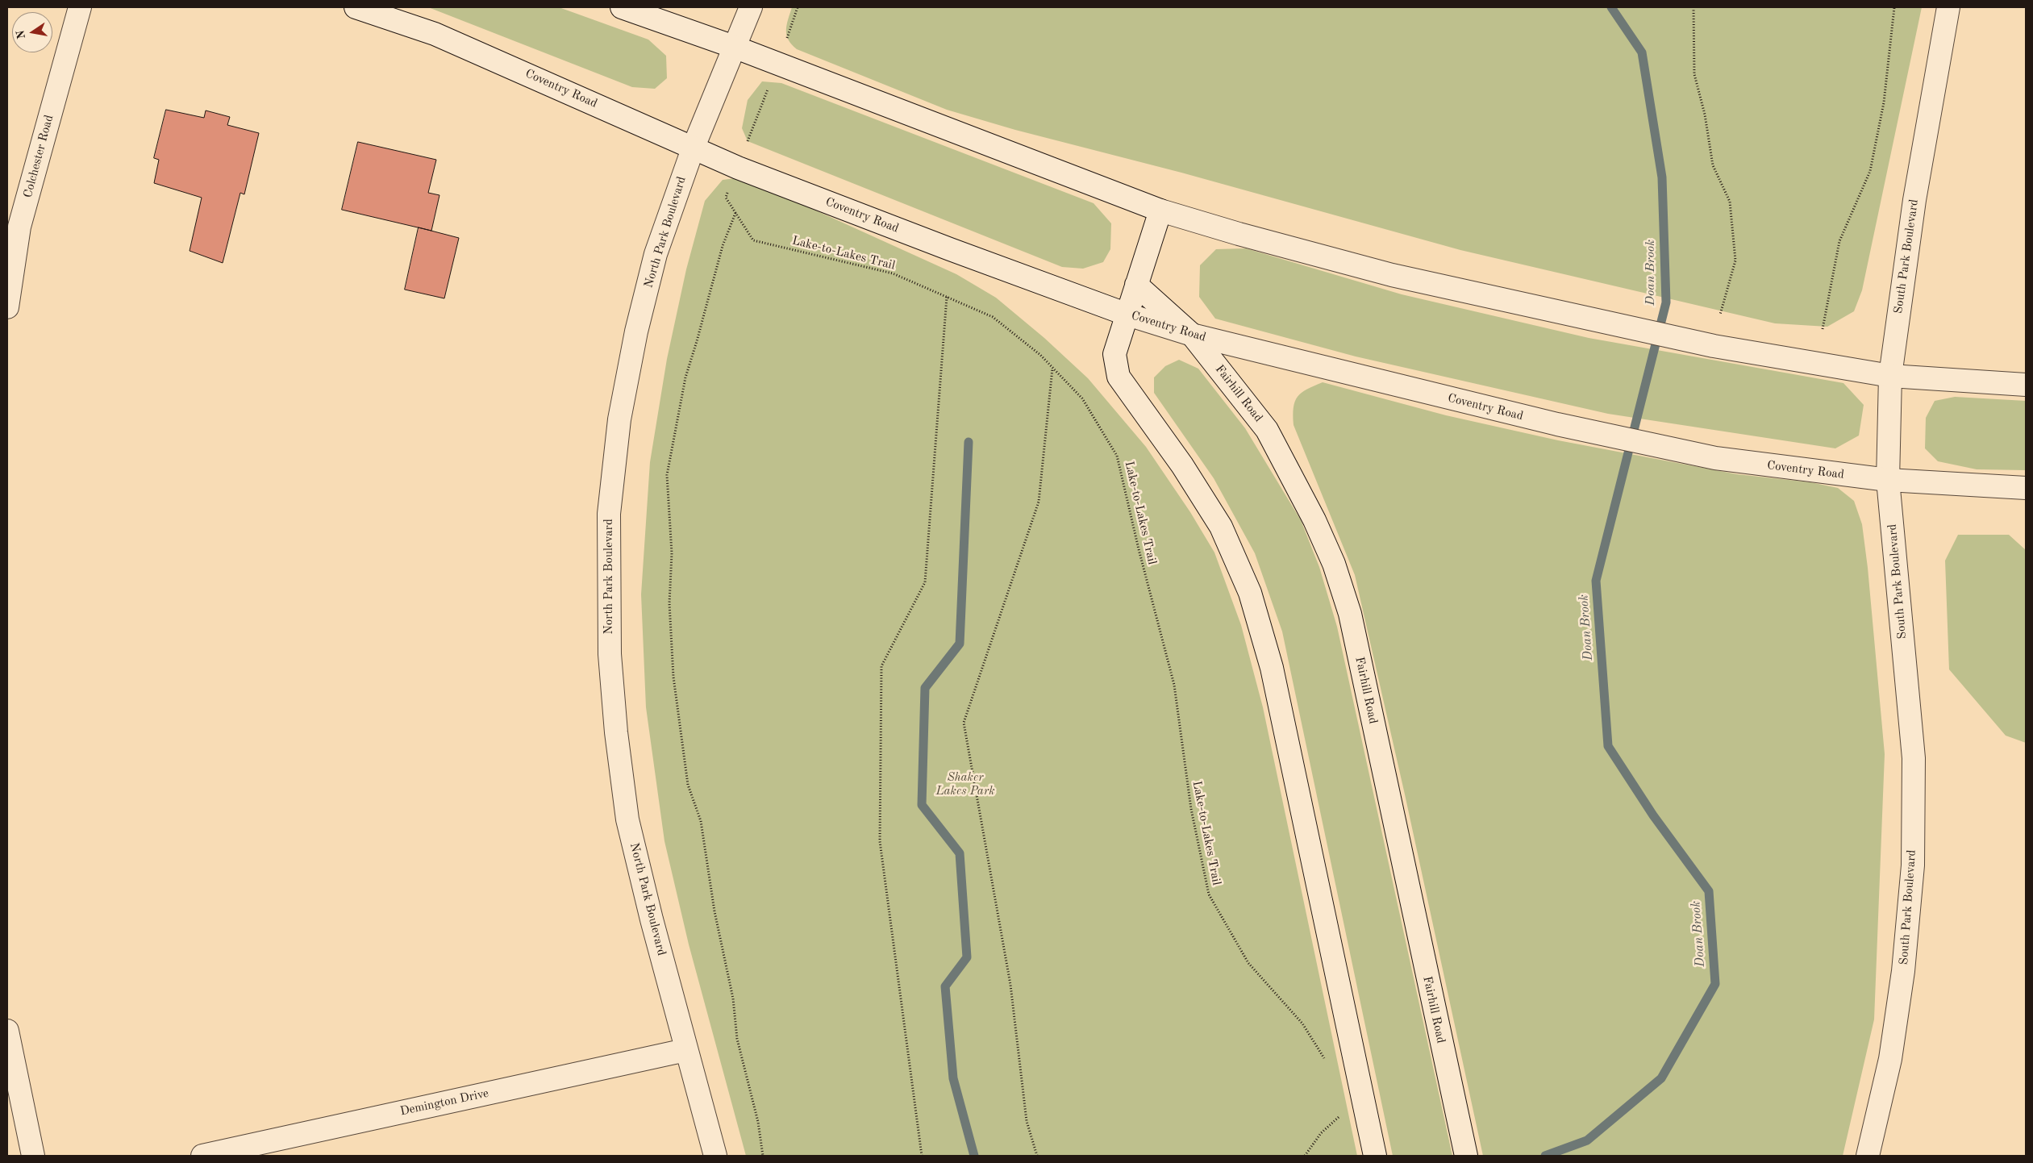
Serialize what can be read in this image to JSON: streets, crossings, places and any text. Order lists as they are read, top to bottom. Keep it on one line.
{"streets":{"street":["Coventry Road","Colchester Road","North Park Boulevard","South Park Boulevard","Fairhill Road","Demington Drive"],"path":["Lake-to-Lakes Trail"]},"crossings":[["Coventry Road","North Park Boulevard"],["Coventry Road","Lake-to-Lakes Trail"],["Coventry Road","South Park Boulevard"],["Coventry Road","Fairhill Road"],["North Park Boulevard","Demington Drive"]],"water":["Doan Brook"],"parks":["Shaker Lakes Park"],"north":"left"}
